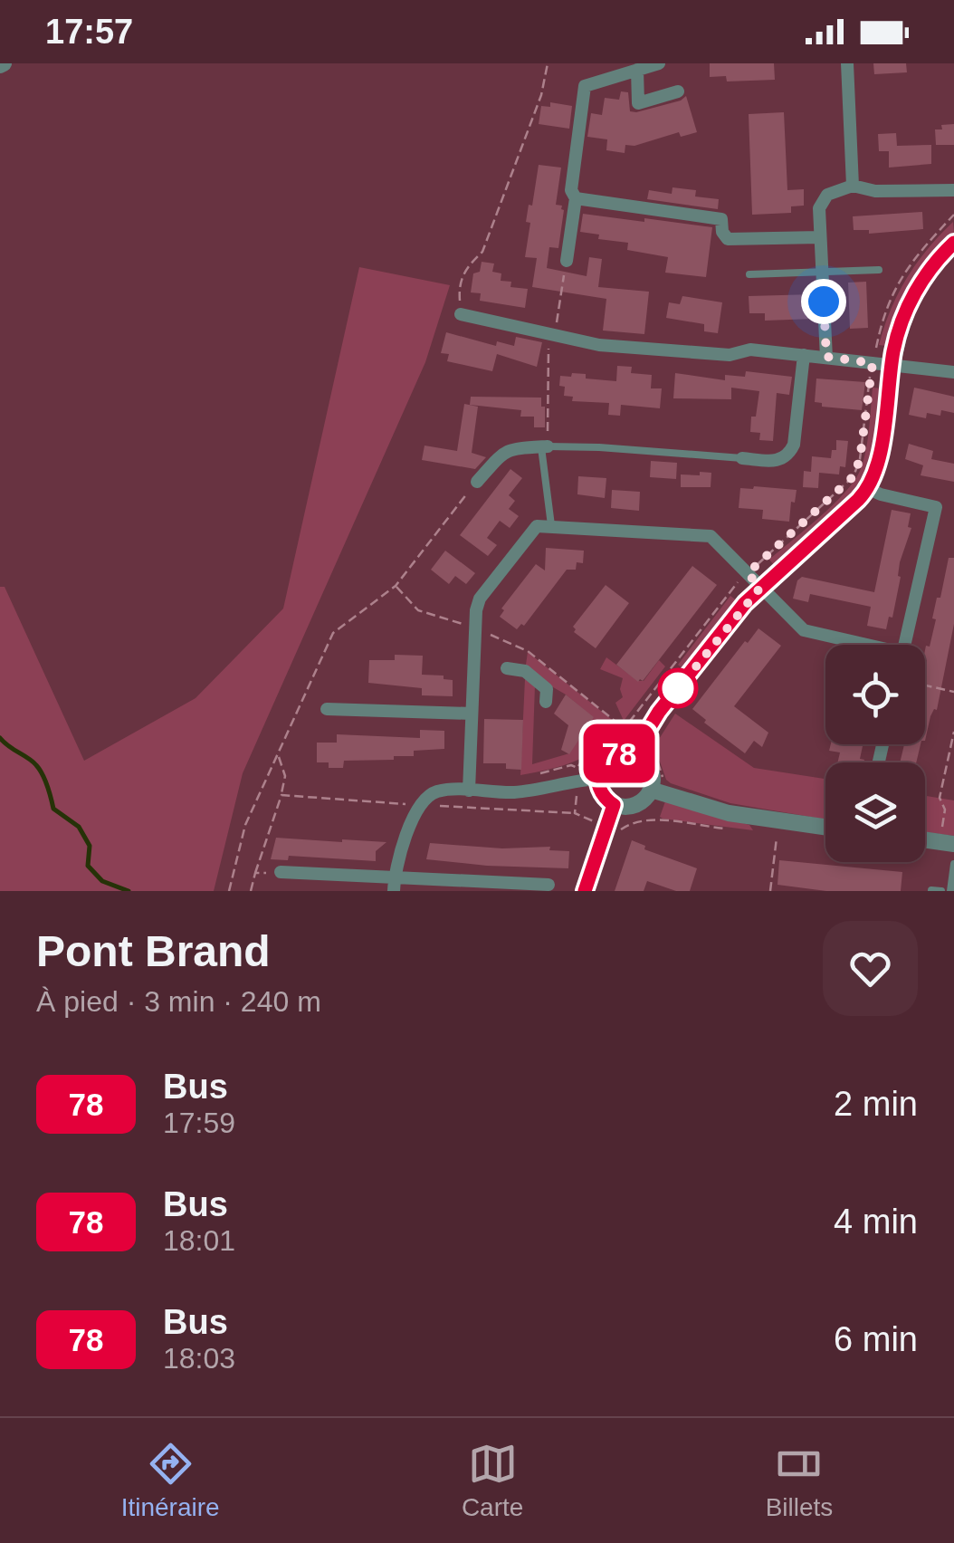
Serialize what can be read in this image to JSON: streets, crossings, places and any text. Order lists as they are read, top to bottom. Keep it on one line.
{"lines":["bus line 78"],"page":{"status":"17:57","on_map":"78","heading":["Pont Brand","À pied · 3 min · 240 m"],"list":[{"mark":"78","name":"Bus","note":"17:59","value":"2 min"},{"mark":"78","name":"Bus","note":"18:01","value":"4 min"},{"mark":"78","name":"Bus","note":"18:03","value":"6 min"}],"tabs":["Itinéraire","Carte","Billets"]}}
